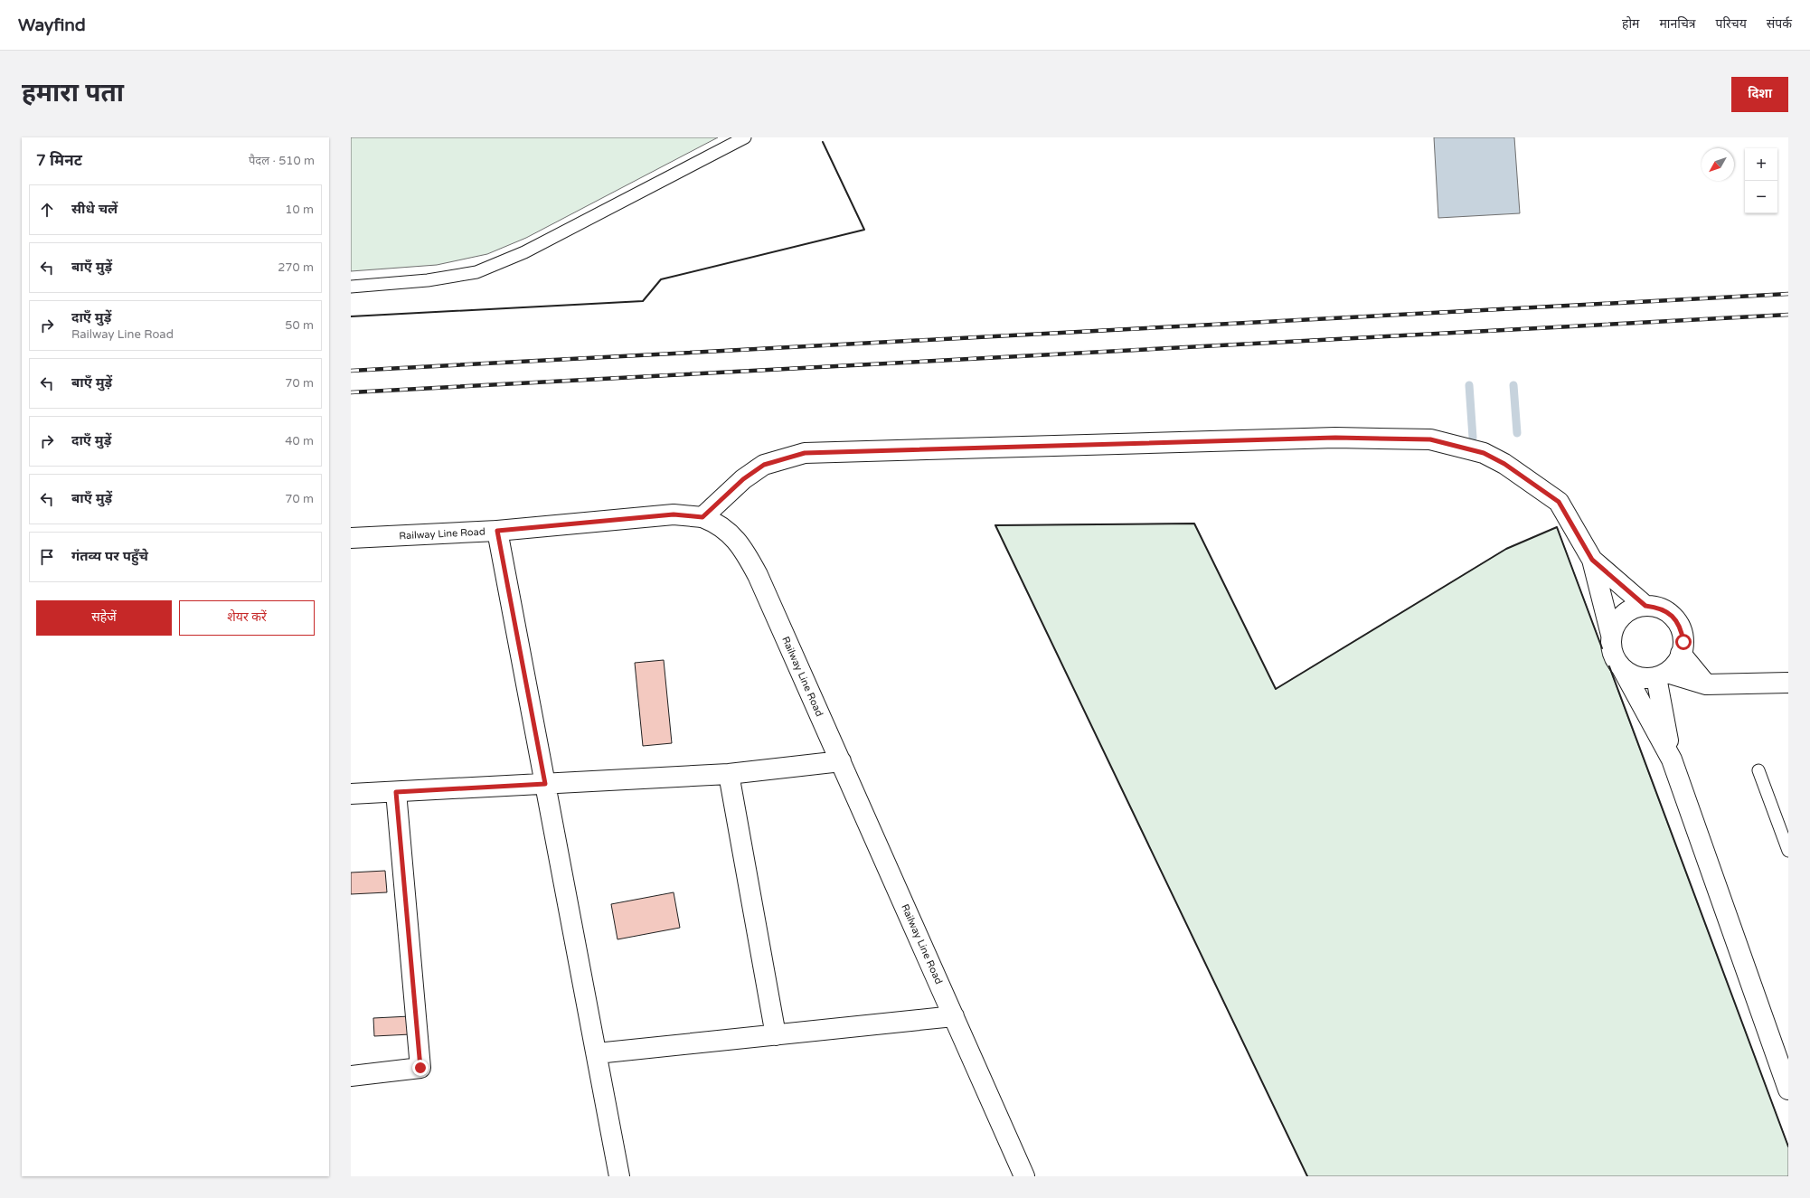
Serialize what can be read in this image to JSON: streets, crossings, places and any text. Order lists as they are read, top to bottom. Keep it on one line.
{"streets":{"street":["Railway Line Road"]},"north":"bottom left","page":{"header":"Wayfind","nav":["होम","मानचित्र","परिचय","संपर्क"],"buttons":["दिशा",["सहेजें","शेयर करें"]],"title":"हमारा पता","heading":["7 मिनट","पैदल · 510 m"],"map_buttons":["+","−"],"list":[["सीधे चलें","10 m"],["बाएँ मुड़ें","270 m"],["दाएँ मुड़ें","Railway Line Road","50 m"],["बाएँ मुड़ें","70 m"],["दाएँ मुड़ें","40 m"],["बाएँ मुड़ें","70 m"],"गंतव्य पर पहुँचे"]}}
